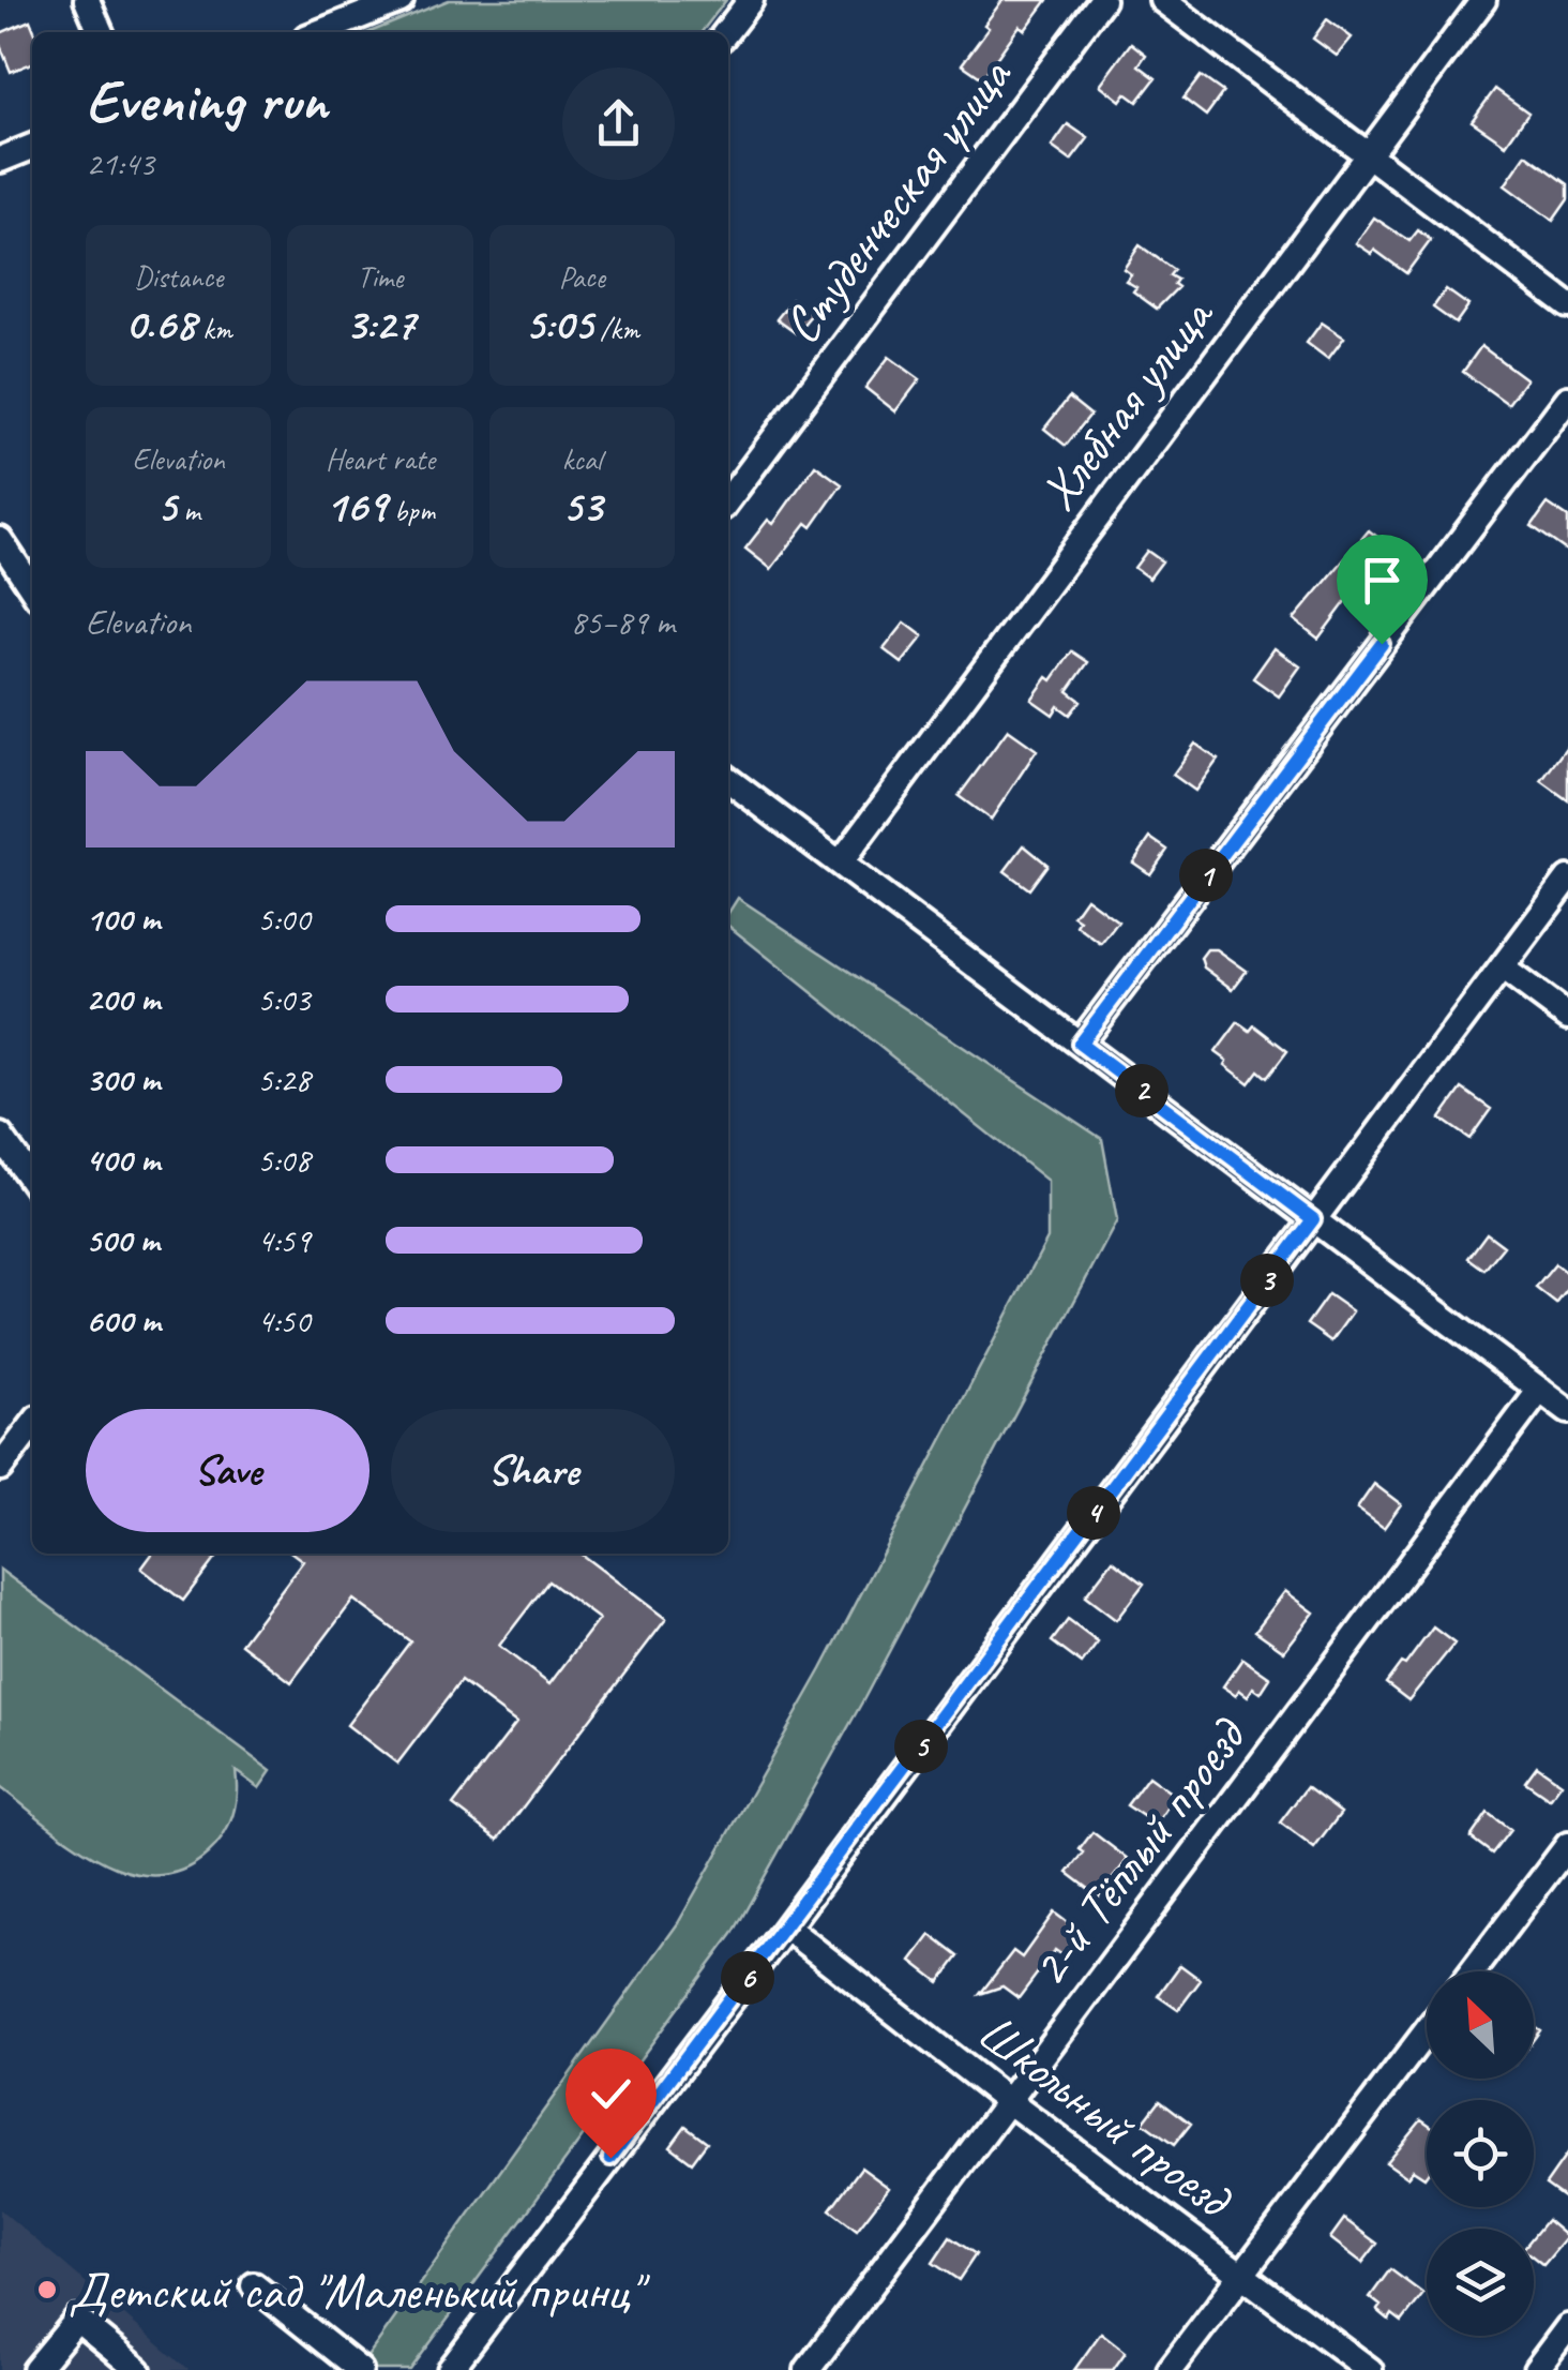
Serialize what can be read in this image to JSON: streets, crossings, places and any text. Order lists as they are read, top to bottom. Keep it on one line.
{"streets":{"street":["Студенческая улица","Хлебная улица","2-й Тёплый проезд","Школьный проезд"]},"crossings":[["2-й Тёплый проезд","Школьный проезд"]],"places":["Детский сад \"Маленький принц\""],"north":"top left","page":{"heading":["Evening run","21:43"],"stats":[["Distance","0.68 km"],["Time","3:27"],["Pace","5:05 /km"],["Elevation","5 m"],["Heart rate","169 bpm"],["kcal","53"]],"chart":["Elevation","85–89 m"],"pins":["1","2","3","4","5","6"],"list":[{"name":"100 m","note":"5:00"},{"name":"200 m","note":"5:03"},{"name":"300 m","note":"5:28"},{"name":"400 m","note":"5:08"},{"name":"500 m","note":"4:59"},{"name":"600 m","note":"4:50"}],"buttons":["Save","Share"]}}
